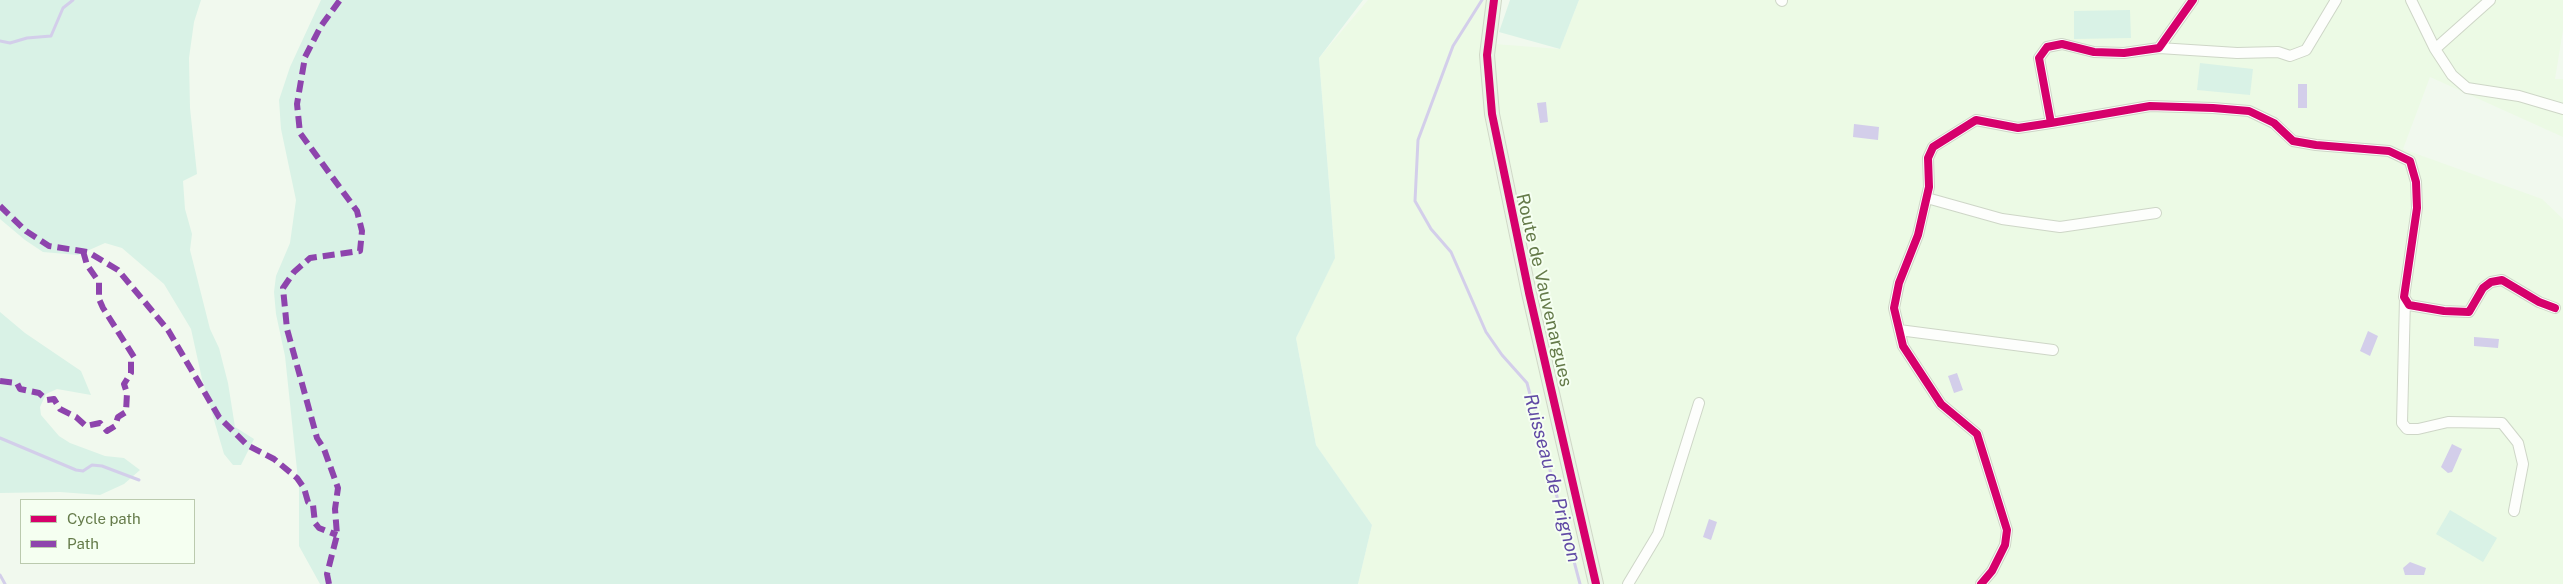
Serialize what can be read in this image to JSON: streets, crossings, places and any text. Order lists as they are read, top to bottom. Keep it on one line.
{"streets":{"main road":["Route de Vauvenargues"]},"water":["Ruisseau de Prignon"],"legend":["Cycle path","Path"]}
